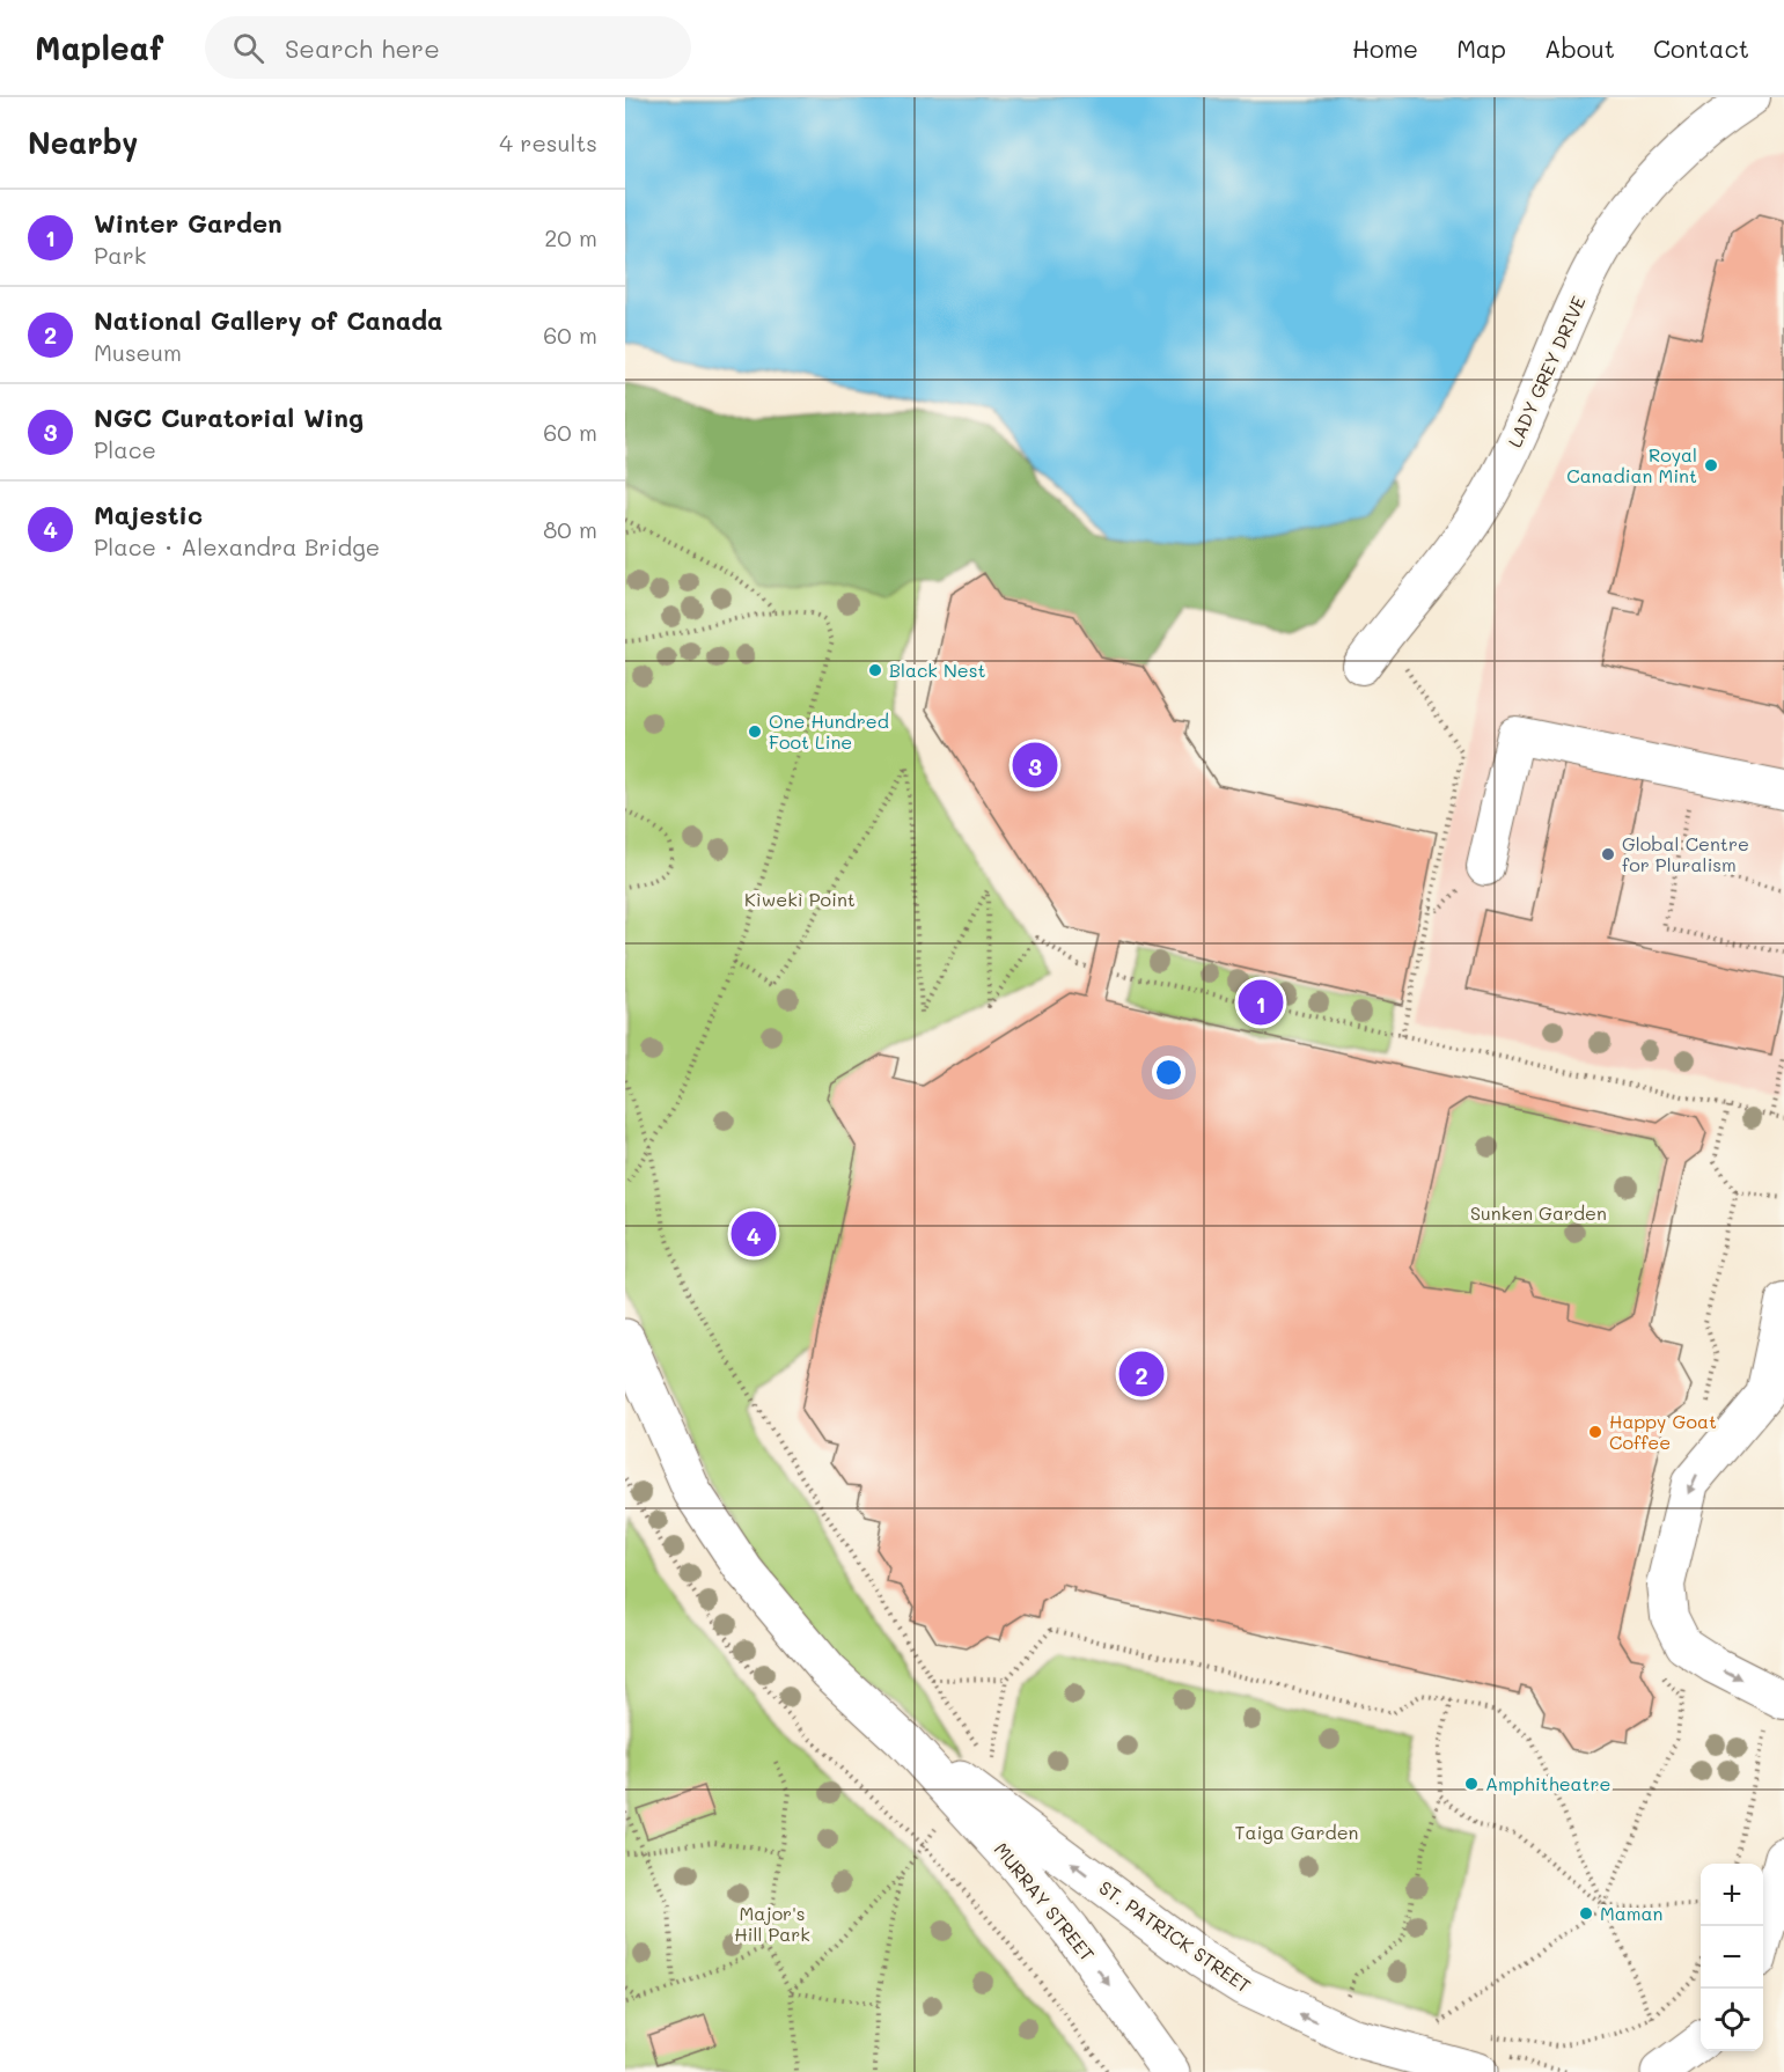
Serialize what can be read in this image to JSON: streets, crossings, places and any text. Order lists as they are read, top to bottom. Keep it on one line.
{"streets":{"main road":["MURRAY STREET","ST. PATRICK STREET"],"lane":["LADY GREY DRIVE"]},"crossings":[["MURRAY STREET","ST. PATRICK STREET"]],"one_way":["MURRAY STREET","ST. PATRICK STREET"],"parks":["Kìwekì Point","Sunken Garden","Taiga Garden","Major's Hill Park"],"places":["Royal Canadian Mint","Black Nest","One Hundred Foot Line","Global Centre for Pluralism","Happy Goat Coffee","Amphitheatre","Maman"],"page":{"header":"Mapleaf","search":"Search here","nav":["Home","Map","About","Contact"],"heading":["Nearby","4 results"],"list":[{"mark":"1","name":"Winter Garden","note":"Park","value":"20 m"},{"mark":"2","name":"National Gallery of Canada","note":"Museum","value":"60 m"},{"mark":"3","name":"NGC Curatorial Wing","note":"Place","value":"60 m"},{"mark":"4","name":"Majestic","note":"Place · Alexandra Bridge","value":"80 m"}],"pins":["3","1","4","2"],"map_buttons":["+","−"]}}
